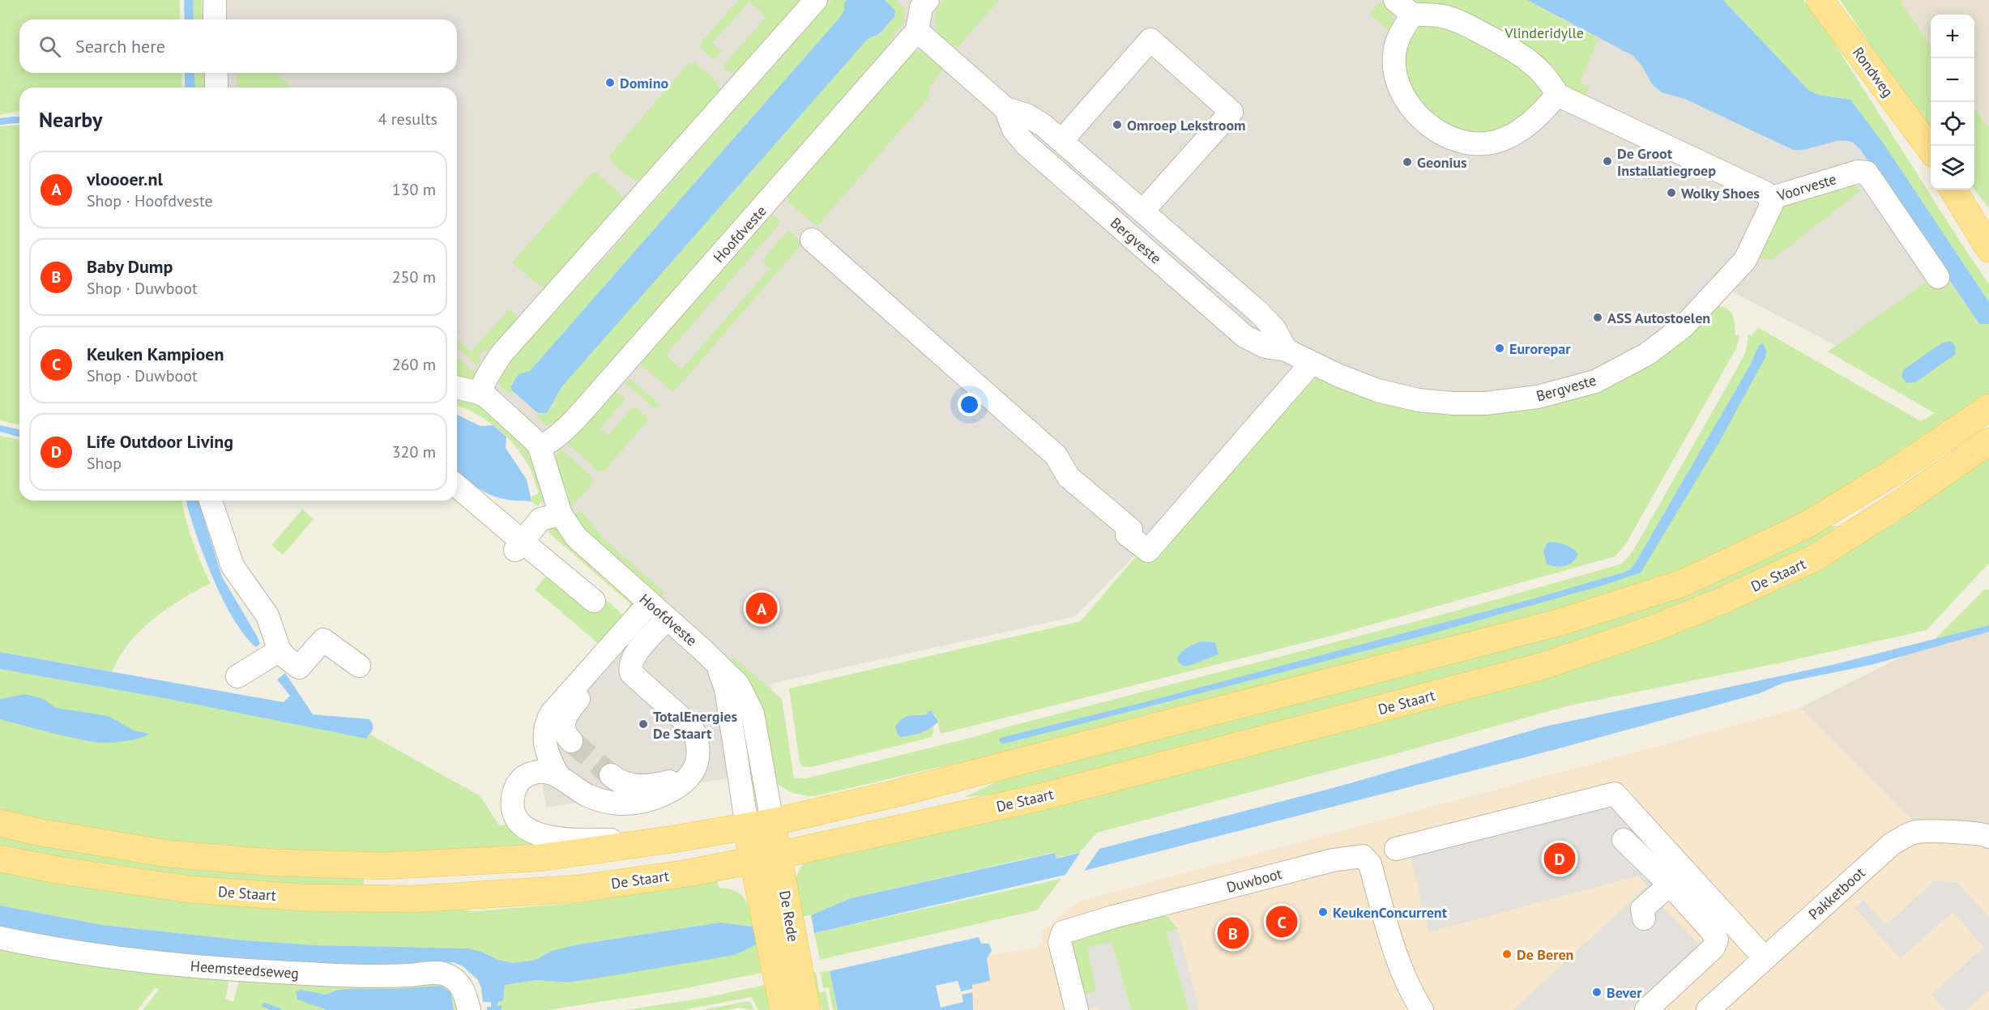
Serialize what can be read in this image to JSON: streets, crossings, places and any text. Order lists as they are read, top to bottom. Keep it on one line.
{"streets":{"main road":["Rondweg","De Staart","De Rede"],"street":["Voorveste","Hoofdveste","Bergveste","Duwboot","Pakketboot","Heemsteedseweg"]},"crossings":[["Voorveste","Bergveste"],["Hoofdveste","Bergveste"],["Hoofdveste","De Rede"],["De Staart","De Rede"]],"parks":["Vlinderidylle"],"places":["Domino","Omroep Lekstroom","De Groot Installatiegroep","Geonius","Wolky Shoes","ASS Autostoelen","Eurorepar","TotalEnergies De Staart","KeukenConcurrent","De Beren","Bever"],"page":{"map_buttons":["+","−"],"search":"Search here","heading":["Nearby","4 results"],"list":[{"mark":"A","name":"vloooer.nl","note":"Shop · Hoofdveste","value":"130 m"},{"mark":"B","name":"Baby Dump","note":"Shop · Duwboot","value":"250 m"},{"mark":"C","name":"Keuken Kampioen","note":"Shop · Duwboot","value":"260 m"},{"mark":"D","name":"Life Outdoor Living","note":"Shop","value":"320 m"}],"pins":["A","D","C","B"]}}
